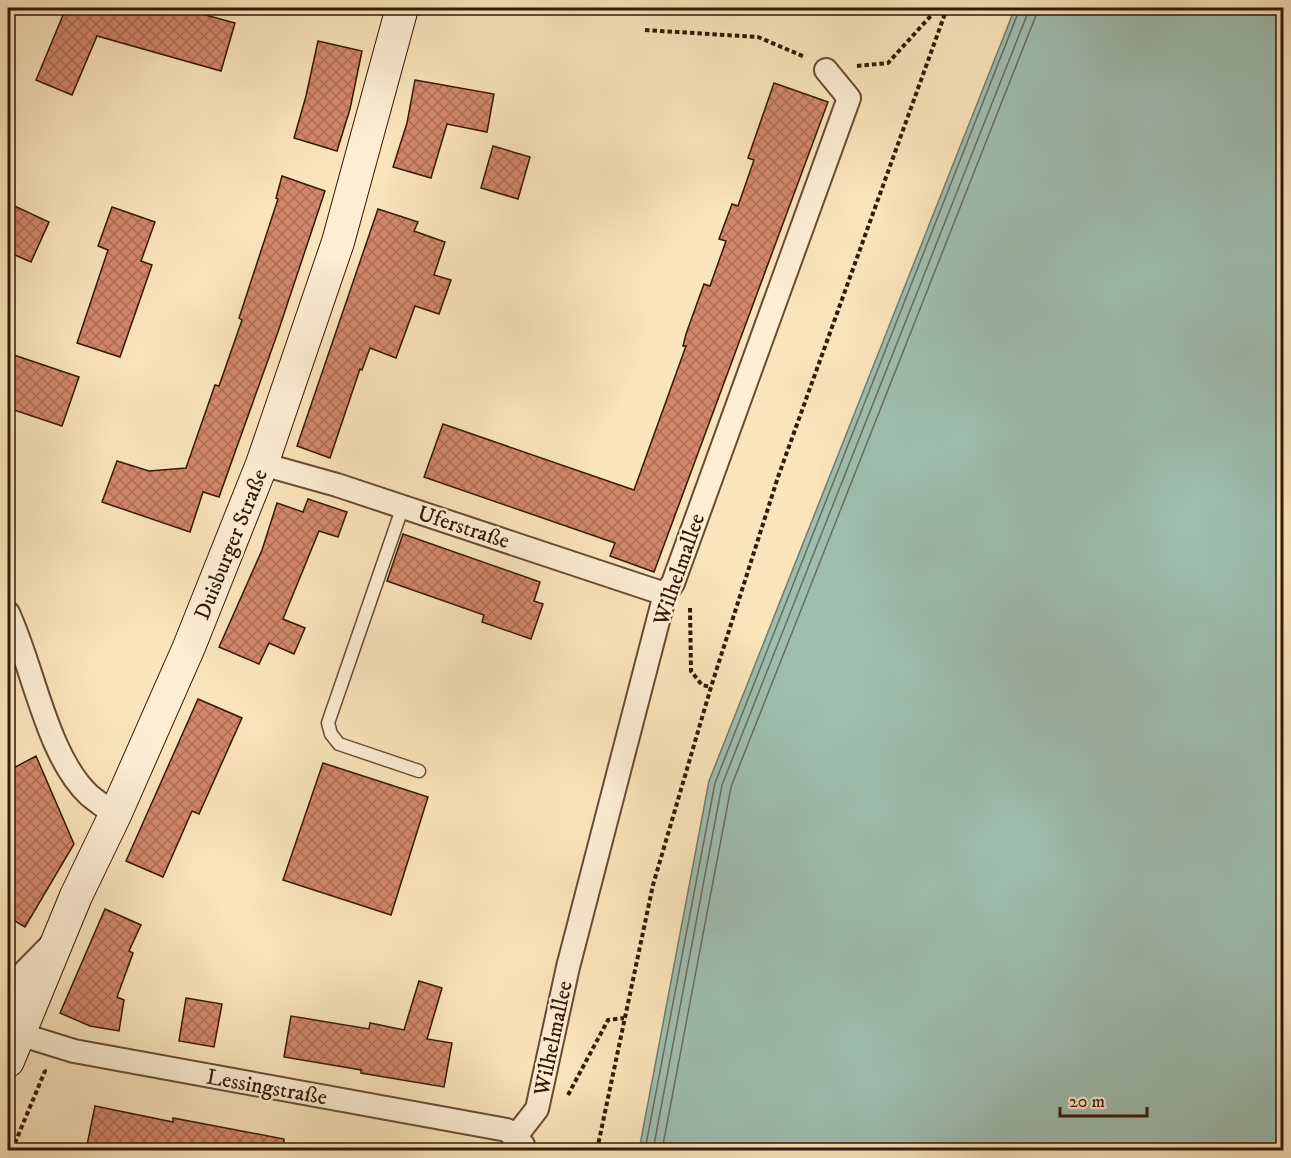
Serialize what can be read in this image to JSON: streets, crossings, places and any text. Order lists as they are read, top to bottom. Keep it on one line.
{"streets":{"main road":["Duisburger Straße"],"street":["Uferstraße","Wilhelmallee","Lessingstraße"]},"crossings":[["Uferstraße","Duisburger Straße"],["Uferstraße","Wilhelmallee"],["Duisburger Straße","Lessingstraße"],["Wilhelmallee","Lessingstraße"]],"scale_bar":"20 m"}
